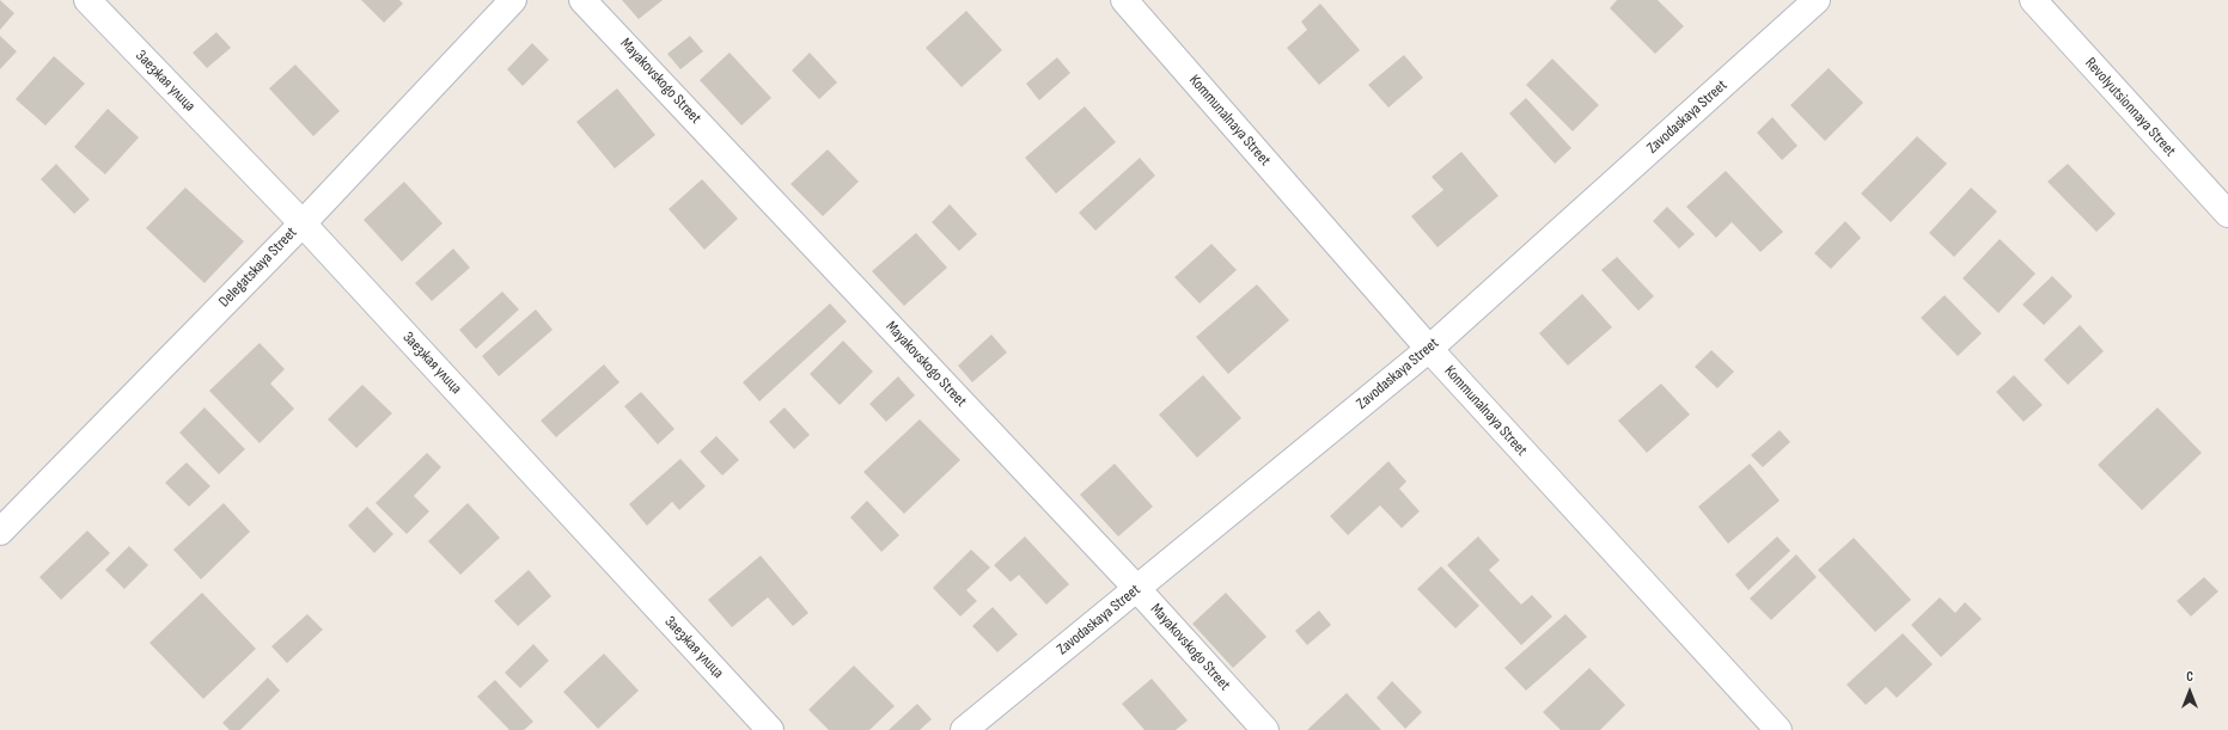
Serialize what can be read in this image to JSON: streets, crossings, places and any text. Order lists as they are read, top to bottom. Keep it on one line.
{"streets":{"street":["Заезжая улица","Mayakovskogo Street","Revolyutsionnaya Street","Zavodaskaya Street","Kommunalnaya Street","Delegatskaya Street"]},"crossings":[["Заезжая улица","Delegatskaya Street"],["Mayakovskogo Street","Zavodaskaya Street"],["Zavodaskaya Street","Kommunalnaya Street"]],"north":"top"}
